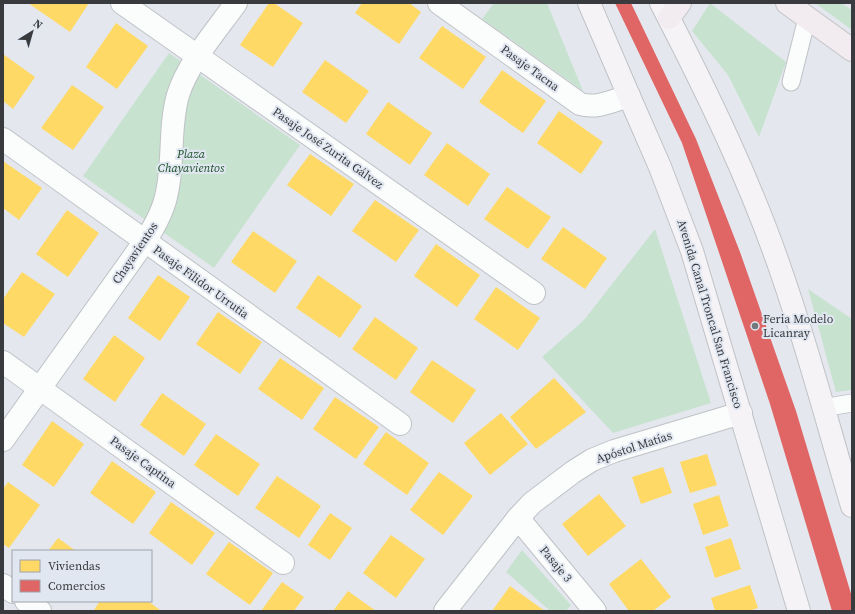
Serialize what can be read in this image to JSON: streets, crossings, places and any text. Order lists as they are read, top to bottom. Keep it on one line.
{"streets":{"street":["Pasaje Tacna","Pasaje José Zurita Gálvez","Chayavientos","Pasaje Filidor Urrutia","Avenida Canal Troncal San Francisco","Apóstol Matías","Pasaje Captina","Pasaje 3"]},"crossings":[["Pasaje Tacna","Avenida Canal Troncal San Francisco"],["Pasaje José Zurita Gálvez","Chayavientos"],["Chayavientos","Pasaje Filidor Urrutia"],["Chayavientos","Pasaje Captina"],["Avenida Canal Troncal San Francisco","Apóstol Matías"],["Apóstol Matías","Pasaje 3"]],"parks":["Plaza Chayavientos"],"places":["Feria Modelo Licanray"],"legend":["Viviendas","Comercios"],"north":"top right"}
